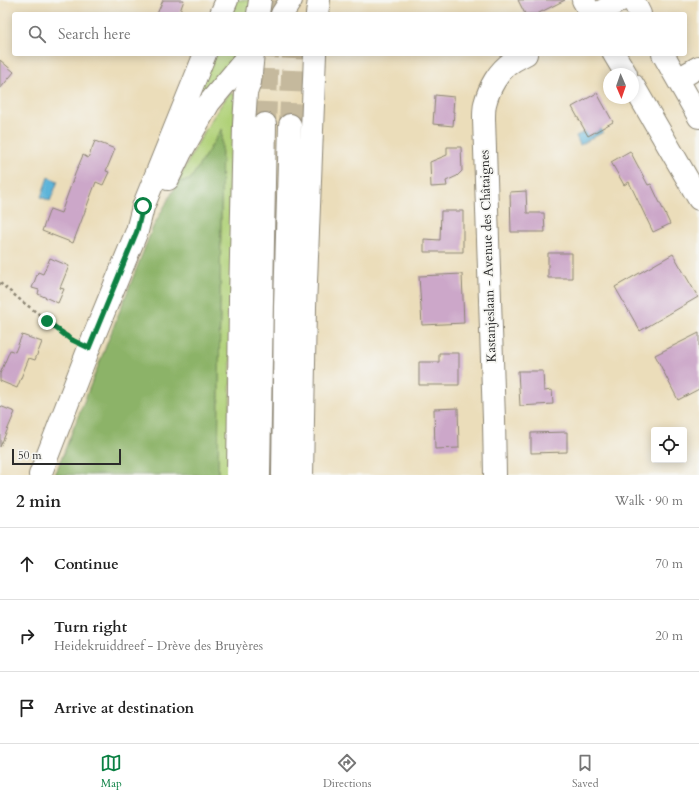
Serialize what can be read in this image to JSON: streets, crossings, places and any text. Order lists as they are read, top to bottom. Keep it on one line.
{"streets":{"main road":["Kastanjeslaan - Avenue des Châtaignes"]},"scale_bar":"50 m","north":"bottom","page":{"search":"Search here","scale":"50 m","heading":["2 min","Walk · 90 m"],"list":[["Continue","70 m"],["Turn right","Heidekruiddreef - Drève des Bruyères","20 m"],"Arrive at destination"],"nav":["Map","Directions","Saved"]}}
